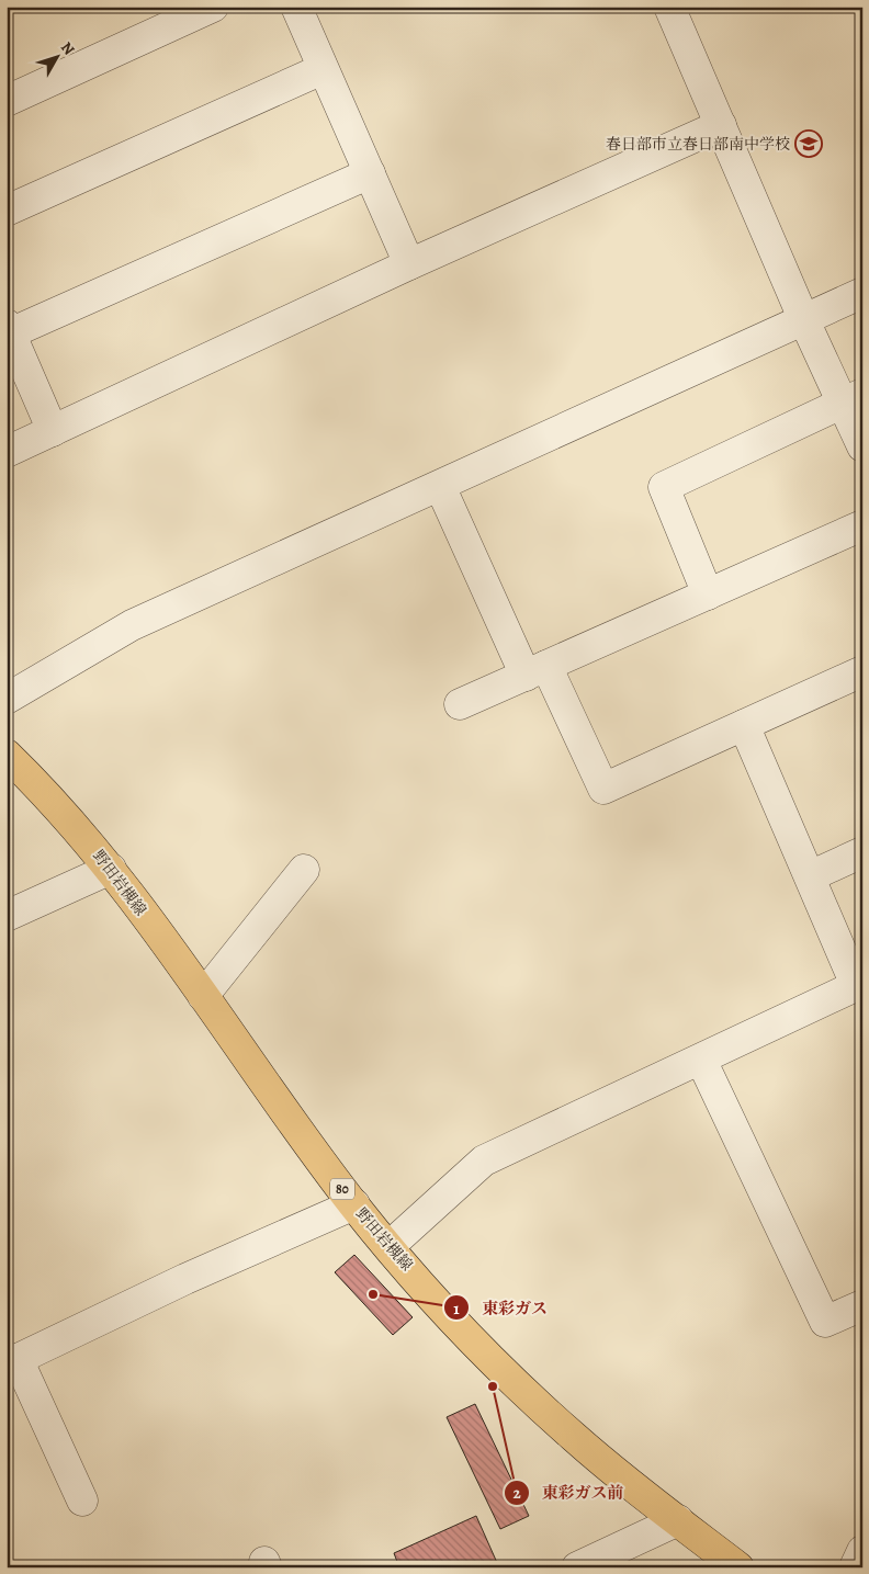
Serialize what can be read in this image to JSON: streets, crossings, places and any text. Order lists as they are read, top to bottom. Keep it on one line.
{"streets":{"main road":["野田岩槻線","80"]},"places":{"school or university":["春日部市立春日部南中学校"],"other":["東彩ガス","東彩ガス前"]},"north":"top right"}
